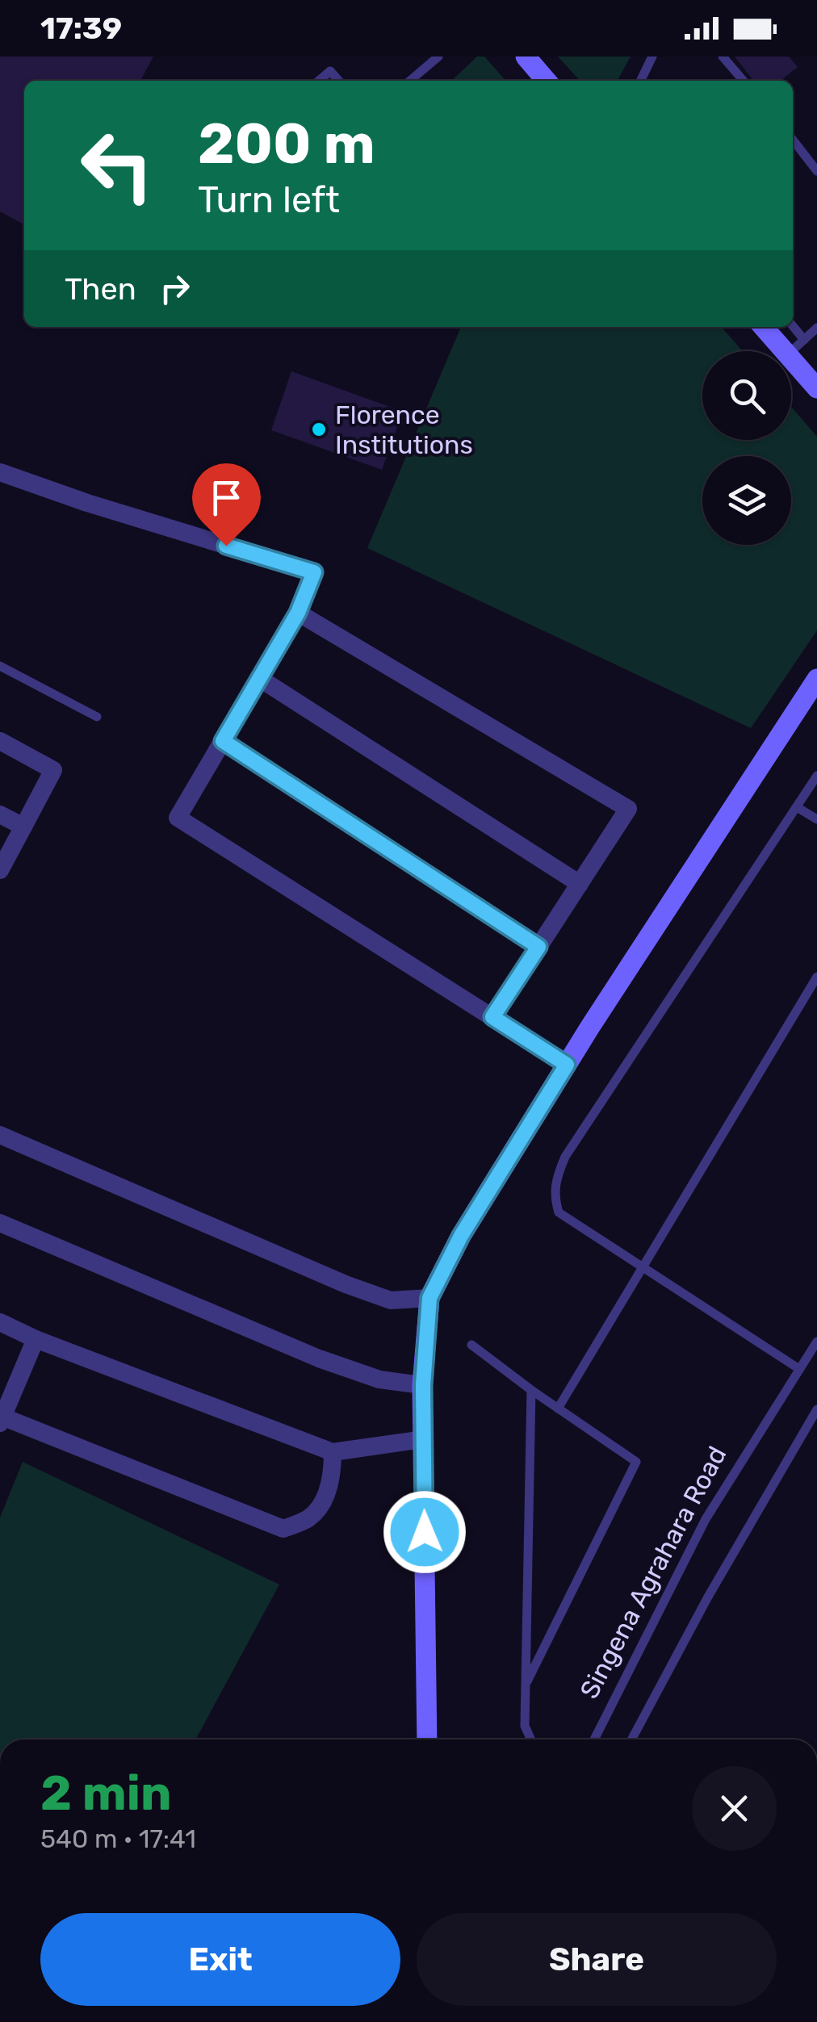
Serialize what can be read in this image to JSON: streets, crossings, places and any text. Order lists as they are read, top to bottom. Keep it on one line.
{"streets":{"lane":["Singena Agrahara Road"]},"places":["Florence Institutions"],"page":{"status":"17:39","turn":["200 m","Turn left"],"then":"Then","heading":["2 min","540 m · 17:41"],"buttons":["Exit","Share"]}}
